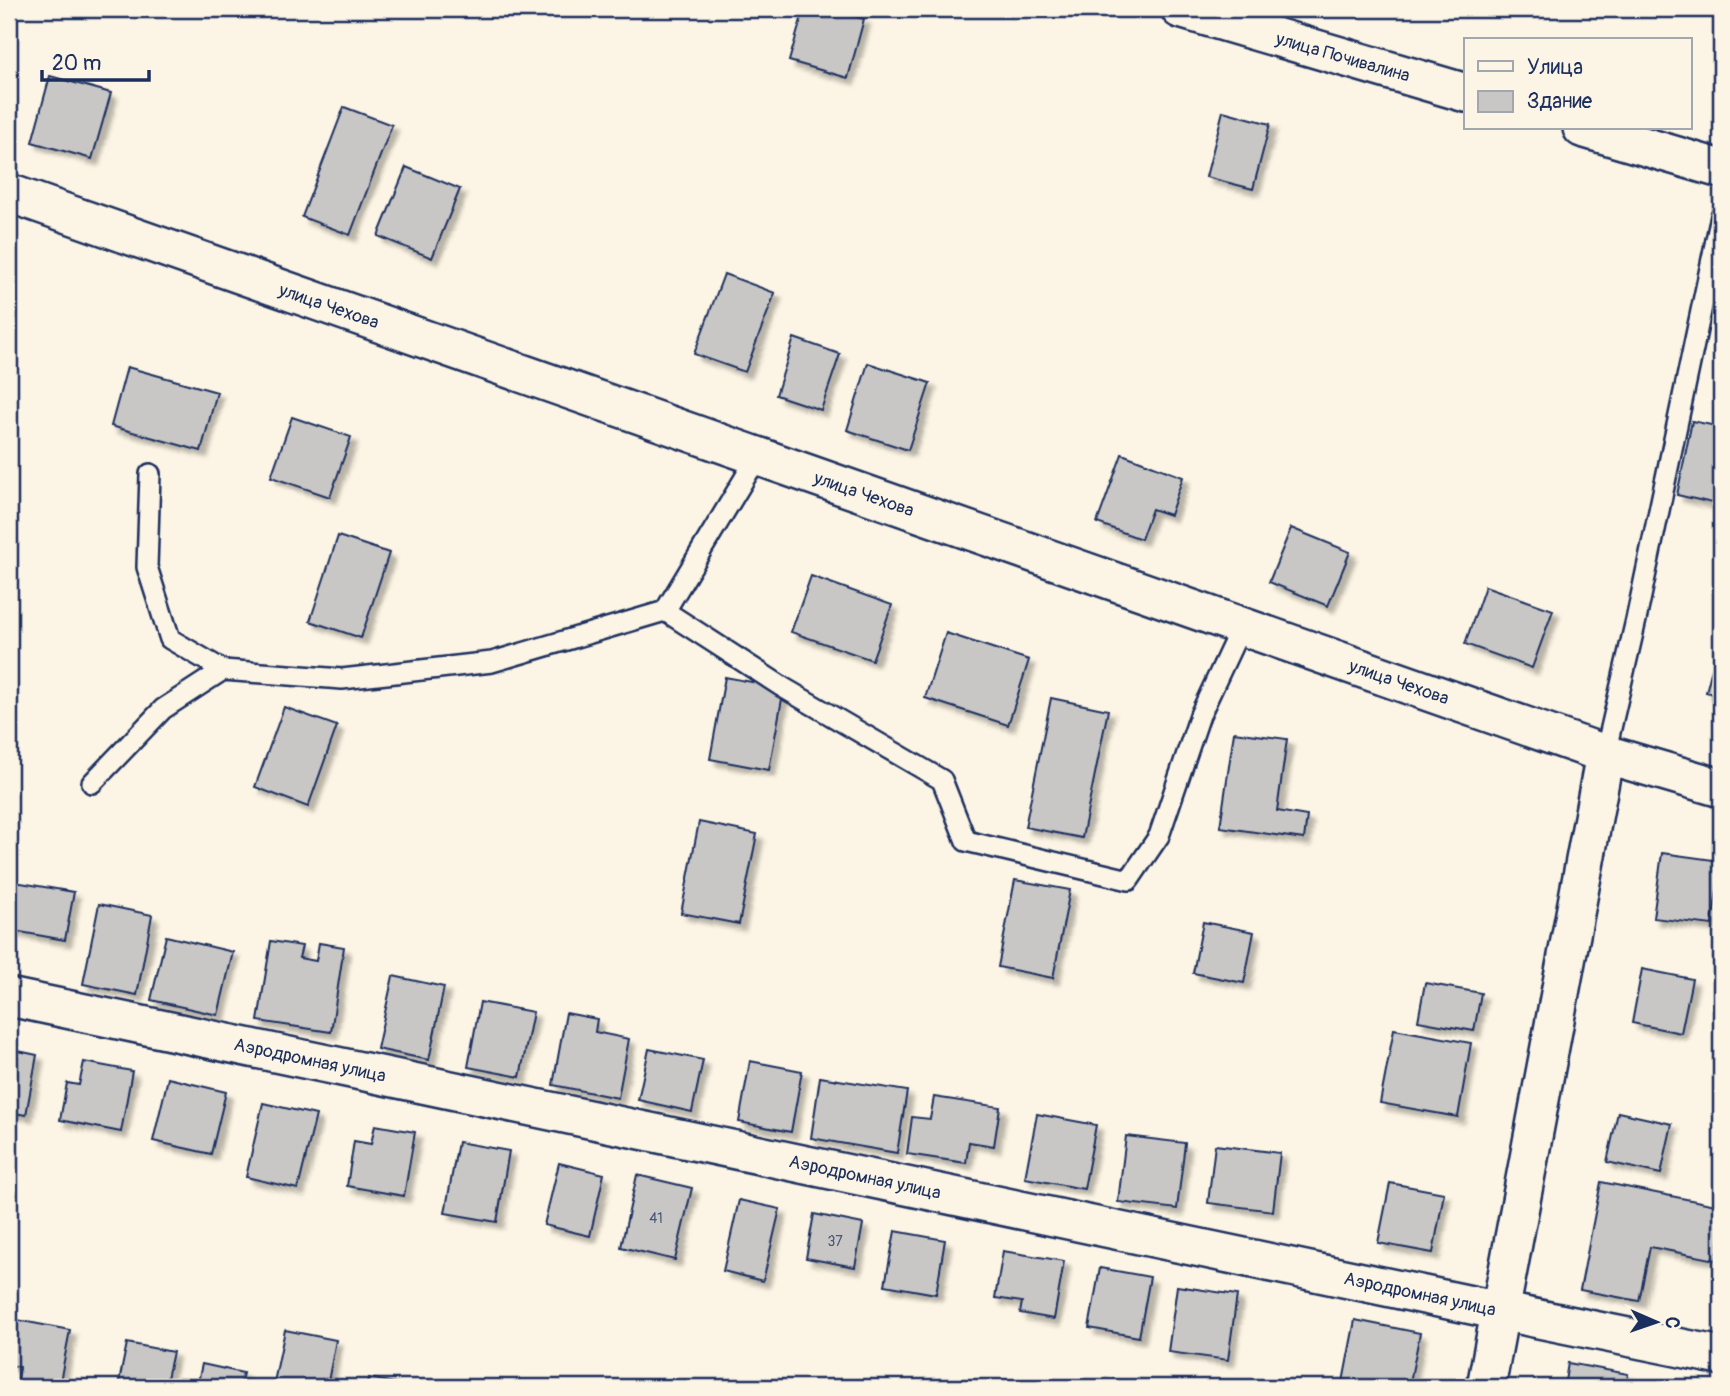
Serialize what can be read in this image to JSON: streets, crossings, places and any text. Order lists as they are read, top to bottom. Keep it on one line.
{"streets":{"street":["улица Почивалина","улица Чехова","Аэродромная улица"]},"house_numbers":["41","37"],"legend":["Улица","Здание"],"scale_bar":"20 m","north":"right"}
